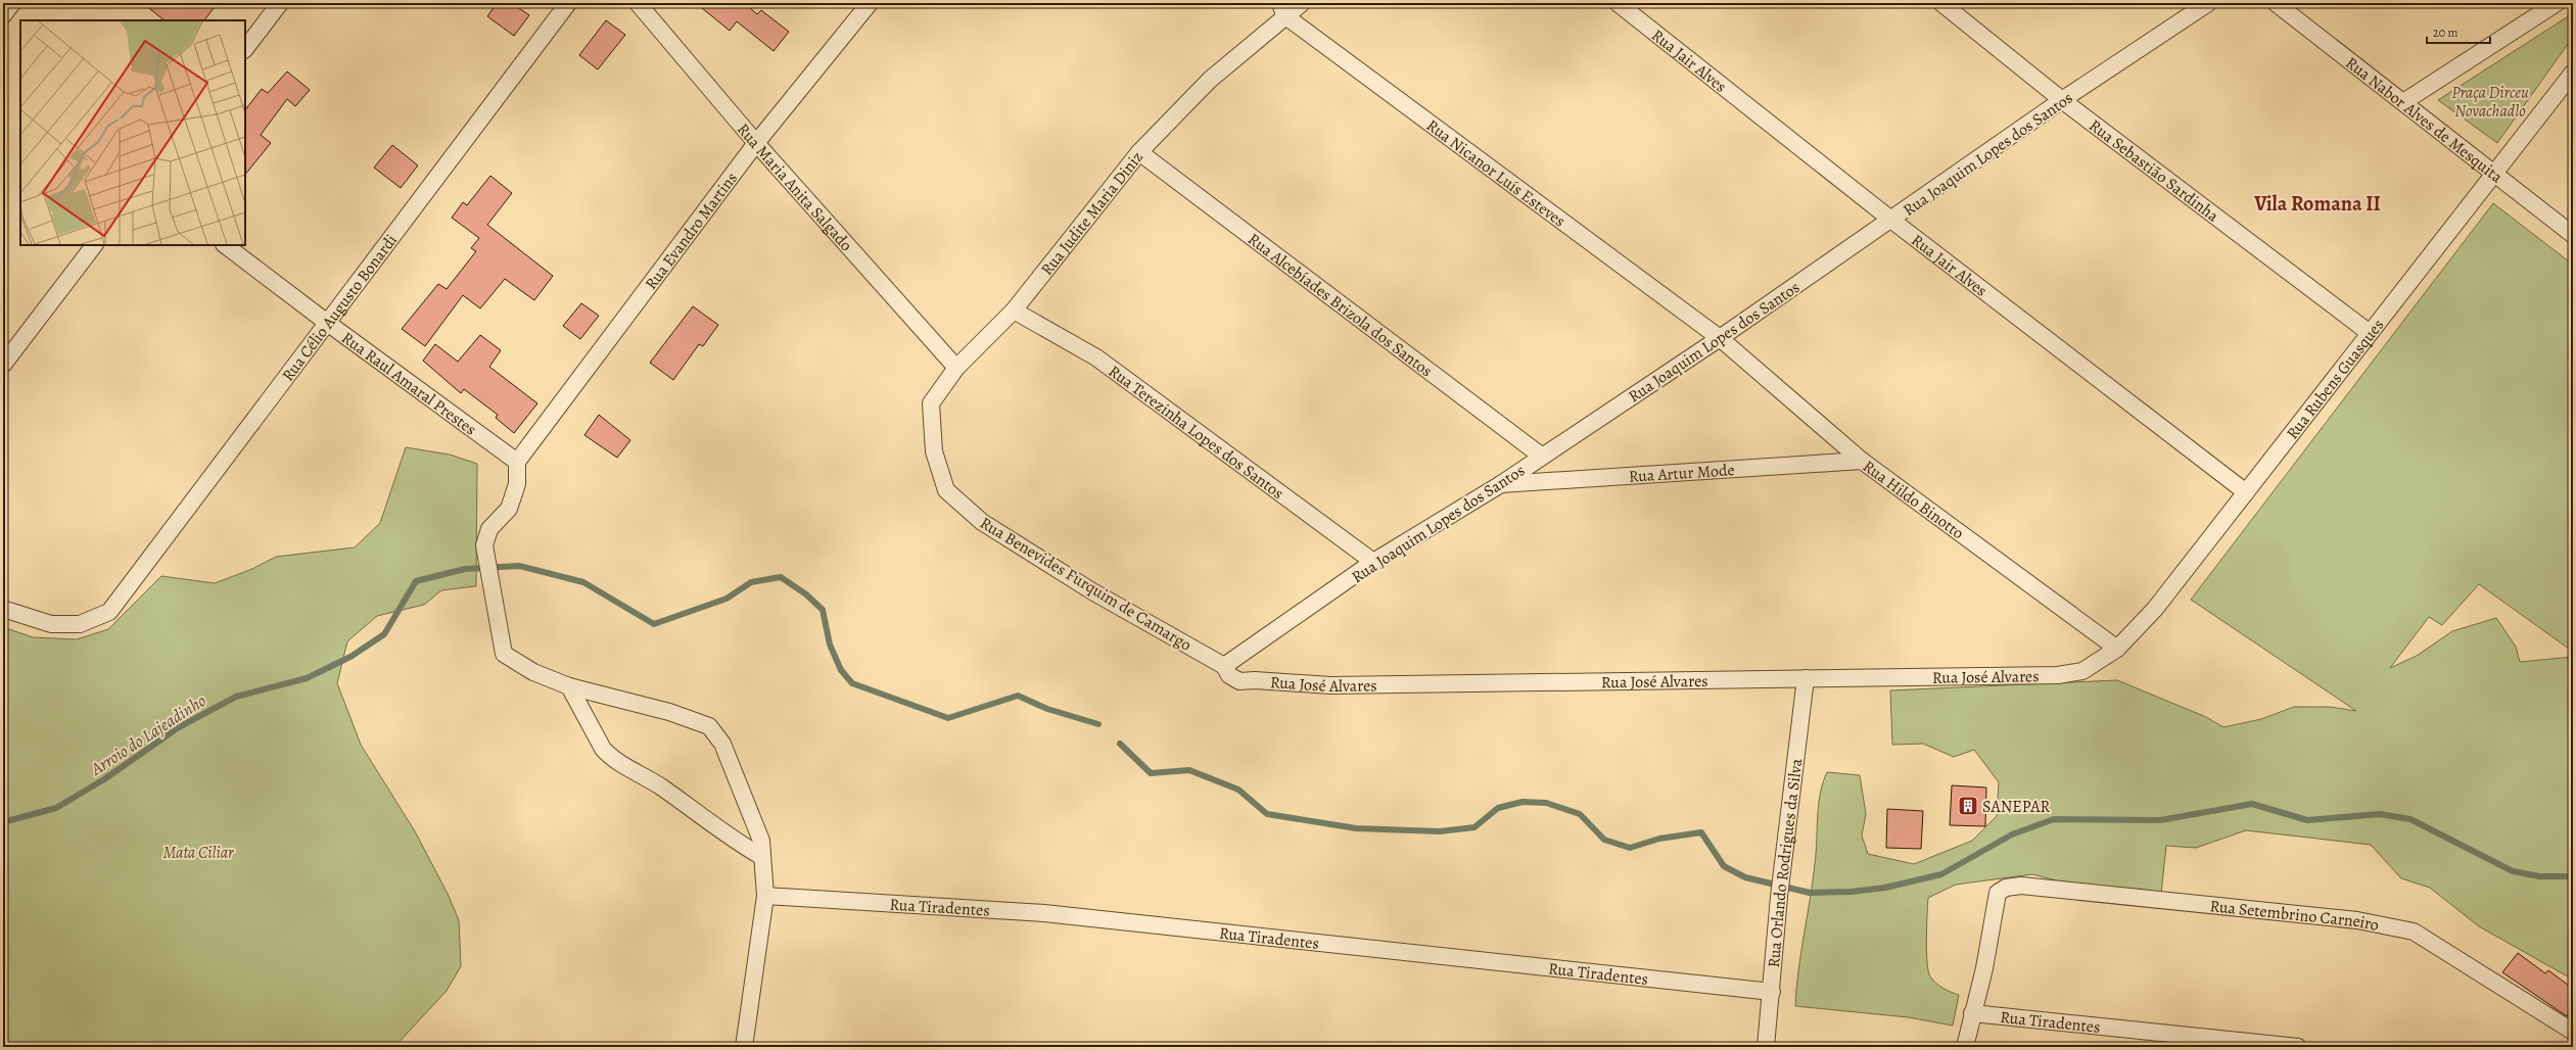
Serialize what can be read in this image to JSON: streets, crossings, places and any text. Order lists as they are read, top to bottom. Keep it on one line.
{"streets":{"street":["Rua Jair Alves","Rua Nabor Alves de Mesquita","Rua Joaquim Lopes dos Santos","Rua Sebastião Sardinha","Rua Nicanor Luís Esteves","Rua Maria Anita Salgado","Rua Judite Maria Diniz","Rua Evandro Martins","Rua Alcebíades Brizola dos Santos","Rua Célio Augusto Bonardi","Rua Rubens Guasques","Rua Raul Amaral Prestes","Rua Terezinha Lopes dos Santos","Rua Artur Mode","Rua Hildo Binotto","Rua Benevides Furquim de Camargo","Rua José Alvares","Rua Orlando Rodrigues da Silva","Rua Tiradentes","Rua Setembrino Carneiro"]},"crossings":[["Rua Jair Alves","Rua Joaquim Lopes dos Santos"],["Rua Jair Alves","Rua Rubens Guasques"],["Rua Nabor Alves de Mesquita","Rua Rubens Guasques"],["Rua Joaquim Lopes dos Santos","Rua Sebastião Sardinha"],["Rua Joaquim Lopes dos Santos","Rua Nicanor Luís Esteves"],["Rua Joaquim Lopes dos Santos","Rua Alcebíades Brizola dos Santos"],["Rua Joaquim Lopes dos Santos","Rua Terezinha Lopes dos Santos"],["Rua Joaquim Lopes dos Santos","Rua Artur Mode"],["Rua Joaquim Lopes dos Santos","Rua Hildo Binotto"],["Rua Joaquim Lopes dos Santos","Rua Benevides Furquim de Camargo"],["Rua Joaquim Lopes dos Santos","Rua José Alvares"],["Rua Sebastião Sardinha","Rua Rubens Guasques"],["Rua Nicanor Luís Esteves","Rua Judite Maria Diniz"],["Rua Nicanor Luís Esteves","Rua Hildo Binotto"],["Rua Maria Anita Salgado","Rua Judite Maria Diniz"],["Rua Maria Anita Salgado","Rua Evandro Martins"],["Rua Judite Maria Diniz","Rua Alcebíades Brizola dos Santos"],["Rua Judite Maria Diniz","Rua Terezinha Lopes dos Santos"],["Rua Judite Maria Diniz","Rua Benevides Furquim de Camargo"],["Rua Evandro Martins","Rua Raul Amaral Prestes"],["Rua Célio Augusto Bonardi","Rua Raul Amaral Prestes"],["Rua Rubens Guasques","Rua Hildo Binotto"],["Rua Rubens Guasques","Rua José Alvares"],["Rua Artur Mode","Rua Hildo Binotto"],["Rua Benevides Furquim de Camargo","Rua José Alvares"],["Rua José Alvares","Rua Orlando Rodrigues da Silva"],["Rua Orlando Rodrigues da Silva","Rua Tiradentes"],["Rua Tiradentes","Rua Setembrino Carneiro"]],"districts":["Vila Romana II"],"water":["Arroio do Lajeadinho"],"parks":["Praça Dirceu Novachadlo","Mata Ciliar"],"places":{"building":["SANEPAR"]},"scale_bar":"20 m"}
